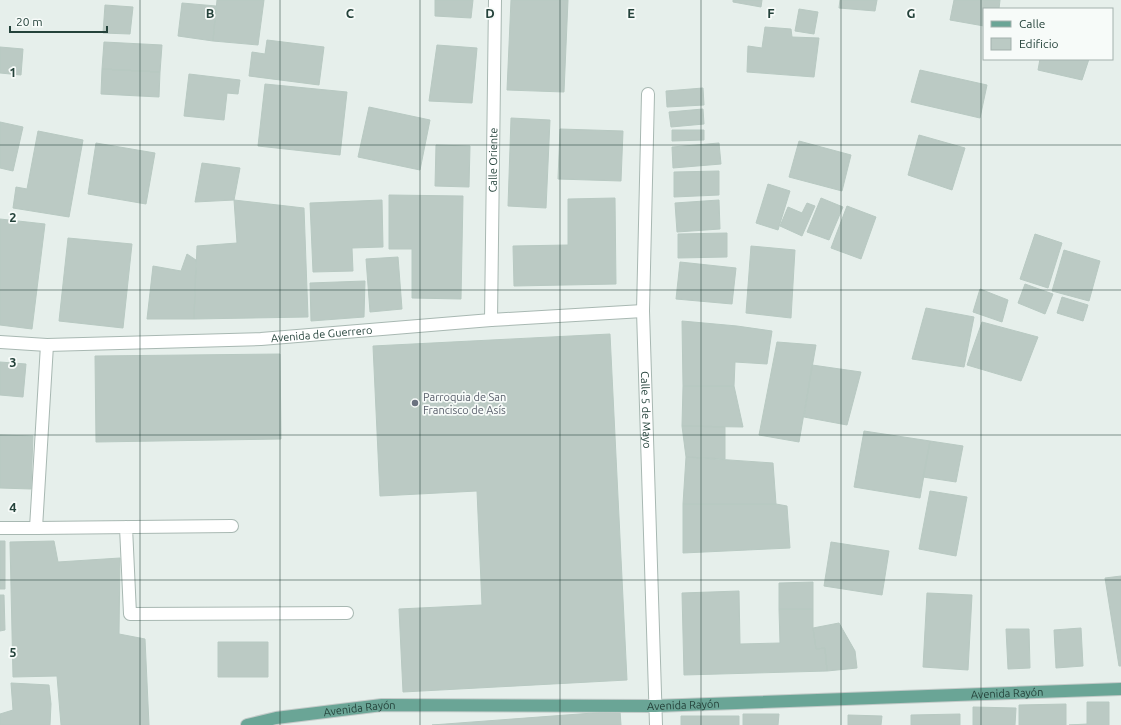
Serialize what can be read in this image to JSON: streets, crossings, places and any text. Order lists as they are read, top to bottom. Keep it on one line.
{"streets":{"main road":["Avenida Rayón"],"street":["Calle Oriente","Avenida de Guerrero","Calle 5 de Mayo"]},"crossings":[["Calle Oriente","Avenida de Guerrero"],["Avenida de Guerrero","Calle 5 de Mayo"],["Calle 5 de Mayo","Avenida Rayón"]],"places":["Parroquia de San Francisco de Asís"],"legend":["Calle","Edificio"],"scale_bar":"20 m","grid":{"columns":["B","C","D","E","F","G"],"rows":["1","2","3","4","5"]}}
